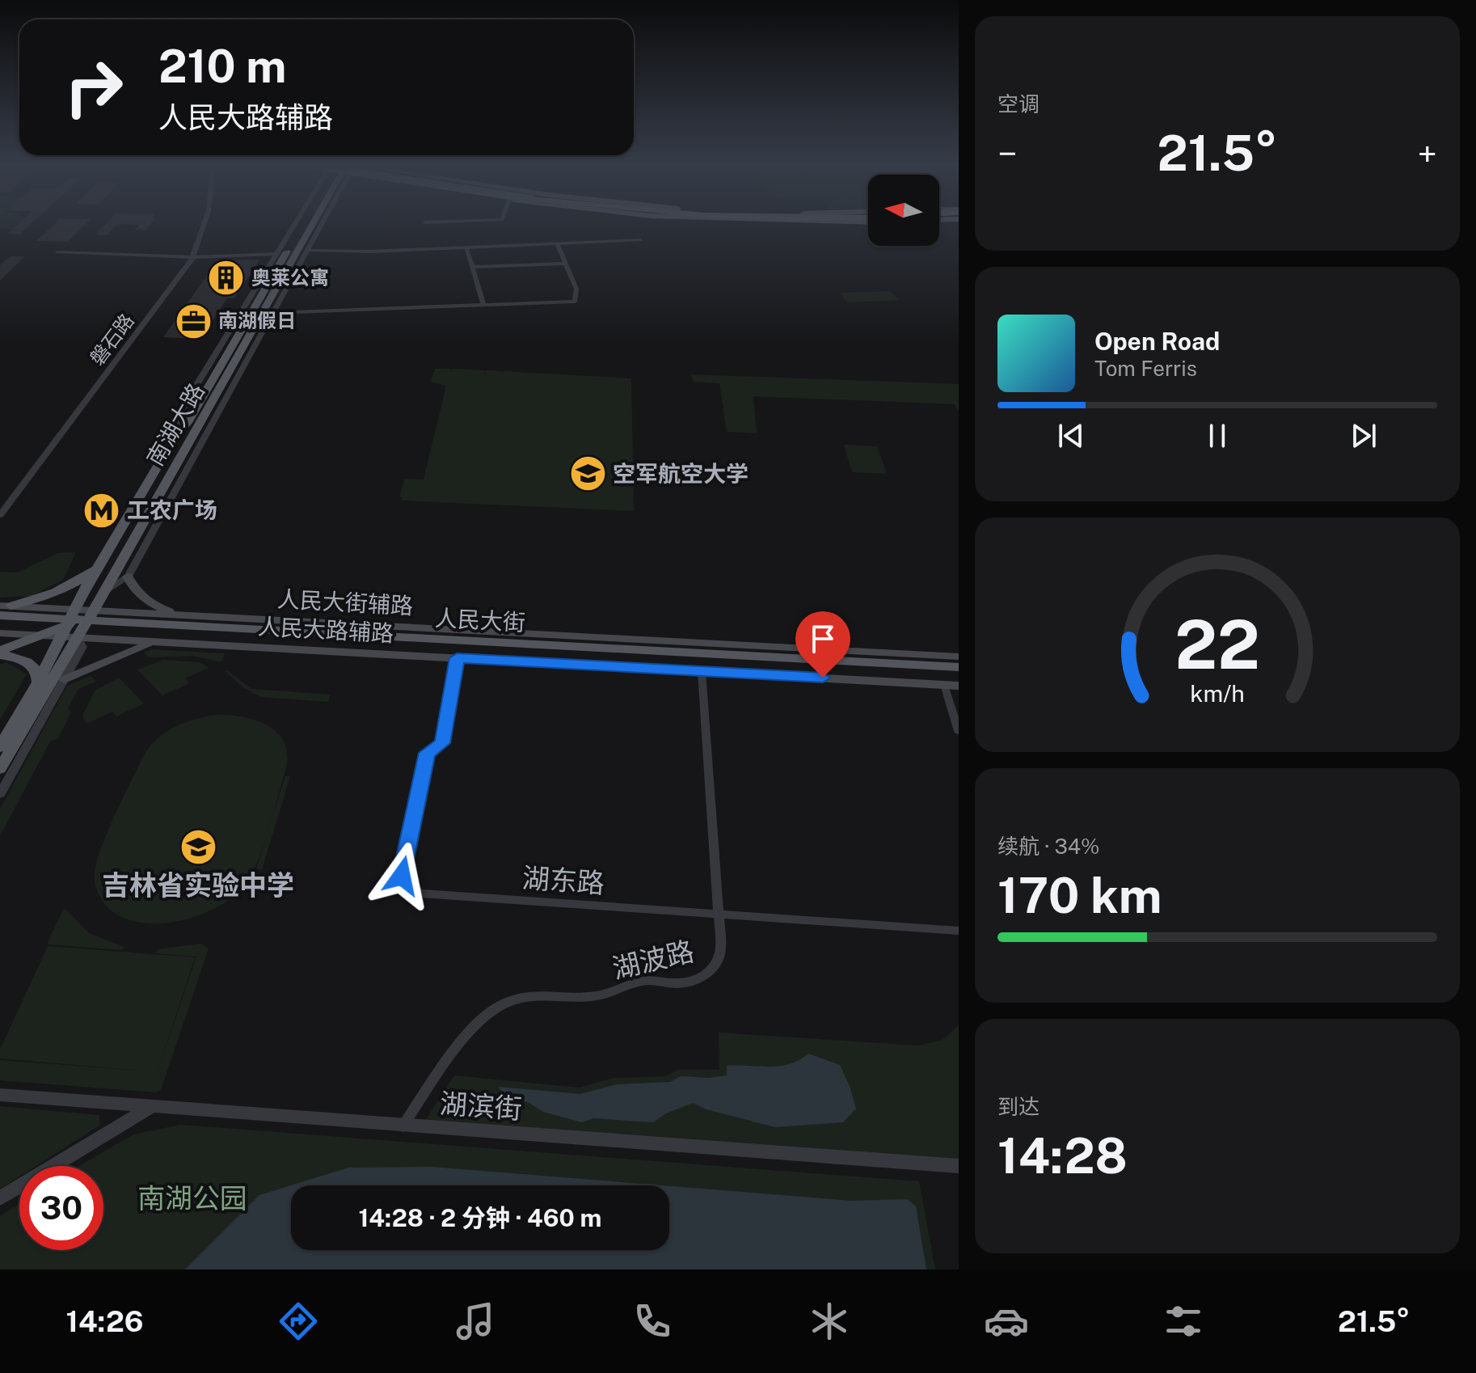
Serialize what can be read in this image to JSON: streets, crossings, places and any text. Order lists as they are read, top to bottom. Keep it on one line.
{"streets":{"main road":["南湖大路","人民大街辅路","人民大街","人民大路辅路"],"street":["磐石路","湖东路","湖波路","湖滨街"]},"crossings":[["南湖大路","人民大街辅路"],["南湖大路","人民大街"],["南湖大路","人民大路辅路"],["人民大街辅路","人民大街"],["人民大街辅路","人民大路辅路"],["人民大街","人民大路辅路"],["人民大路辅路","湖东路"],["人民大路辅路","湖波路"],["湖东路","湖波路"],["湖波路","湖滨街"]],"parks":["南湖公园"],"places":{"building":["奥莱公寓"],"office":["南湖假日"],"school or university":["空军航空大学","吉林省实验中学"],"metro station":["工农广场"]},"north":"left","page":{"tile":["空调",["续航 · 34%","170 km"],["到达","14:28"]],"turn":["210 m","人民大路辅路"],"heat":["−","21.5°","+"],"song":["Open Road","Tom Ferris"],"limit":"30","trip":"14:28 · 2 分钟 · 460 m","tabs":["14:26","21.5°"],"gauge":["22","km/h"]}}
